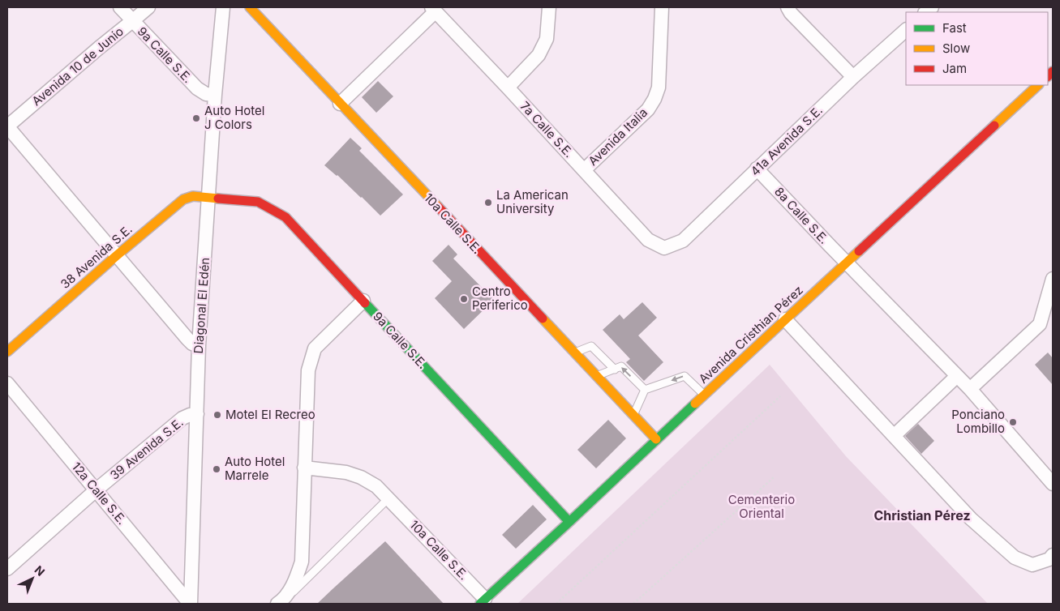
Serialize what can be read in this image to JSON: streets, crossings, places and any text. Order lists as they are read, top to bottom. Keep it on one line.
{"streets":{"street":["9a Calle S.E.","Avenida 10 de Junio","7a Calle S.E.","Avenida Italia","41a Avenida S.E.","8a Calle S.E.","10a Calle S.E.","38 Avenida S.E.","Diagonal El Edén","Avenida Cristhian Pérez","39 Avenida S.E.","12a Calle S.E."]},"crossings":[["9a Calle S.E.","Avenida 10 de Junio"],["9a Calle S.E.","38 Avenida S.E."],["9a Calle S.E.","Diagonal El Edén"],["9a Calle S.E.","Avenida Cristhian Pérez"],["7a Calle S.E.","Avenida Italia"],["7a Calle S.E.","41a Avenida S.E."],["41a Avenida S.E.","8a Calle S.E."],["8a Calle S.E.","Avenida Cristhian Pérez"],["10a Calle S.E.","Avenida Cristhian Pérez"],["38 Avenida S.E.","Diagonal El Edén"],["Diagonal El Edén","39 Avenida S.E."],["Diagonal El Edén","12a Calle S.E."],["39 Avenida S.E.","12a Calle S.E."]],"districts":["Christian Pérez"],"parks":["Cementerio Oriental"],"places":["Auto Hotel J Colors","La American University","Centro Periferico","Motel El Recreo","Ponciano Lombillo","Auto Hotel Marrele"],"legend":["Fast","Slow","Jam"],"north":"top right"}
